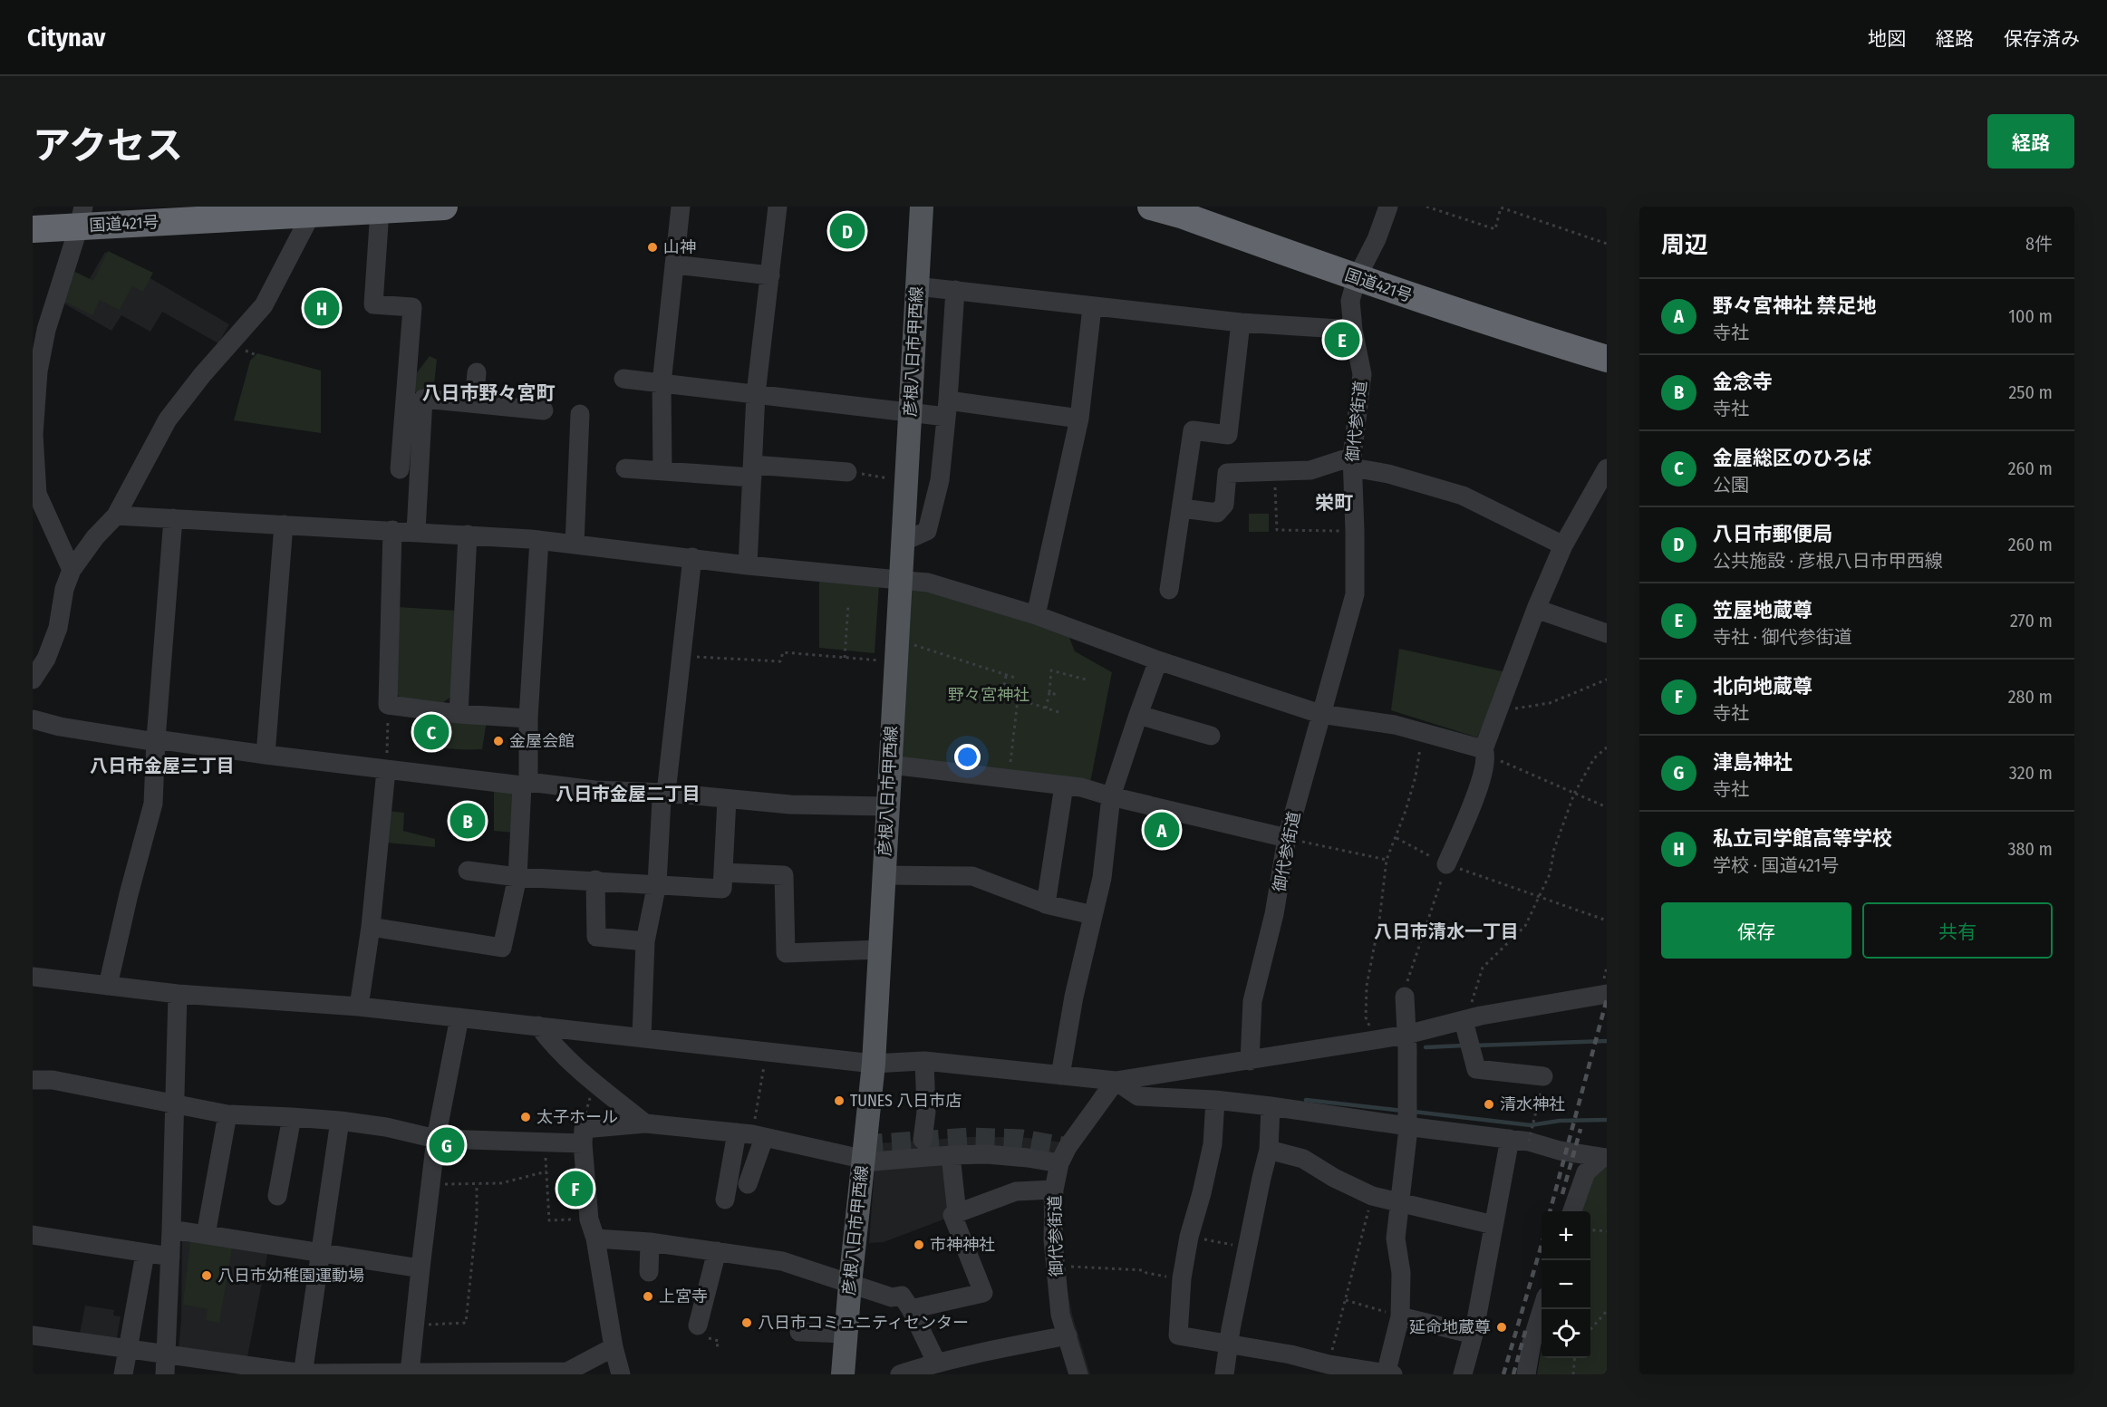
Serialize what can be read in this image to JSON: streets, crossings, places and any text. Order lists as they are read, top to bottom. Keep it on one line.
{"streets":{"highway":["国道421号"],"main road":["彦根八日市甲西線"],"street":["御代参街道"]},"crossings":[["国道421号","御代参街道"]],"districts":["八日市野々宮町","栄町","八日市金屋三丁目","八日市金屋二丁目","八日市清水一丁目"],"parks":["野々宮神社"],"places":["山神","金屋会館","TUNES 八日市店","清水神社","太子ホール","市神神社","八日市幼稚園運動場","上宮寺","八日市コミュニティセンター","延命地蔵尊"],"page":{"header":"Citynav","nav":["地図","経路","保存済み"],"title":"アクセス","buttons":["経路",["保存","共有"]],"heading":["周辺","8件"],"pins":["D","H","E","C","B","A","G","F"],"list":[{"mark":"A","name":"野々宮神社 禁足地","note":"寺社","value":"100 m"},{"mark":"B","name":"金念寺","note":"寺社","value":"250 m"},{"mark":"C","name":"金屋総区のひろば","note":"公園","value":"260 m"},{"mark":"D","name":"八日市郵便局","note":"公共施設 · 彦根八日市甲西線","value":"260 m"},{"mark":"E","name":"笠屋地蔵尊","note":"寺社 · 御代参街道","value":"270 m"},{"mark":"F","name":"北向地蔵尊","note":"寺社","value":"280 m"},{"mark":"G","name":"津島神社","note":"寺社","value":"320 m"},{"mark":"H","name":"私立司学館高等学校","note":"学校 · 国道421号","value":"380 m"}],"map_buttons":["+","−"]}}
